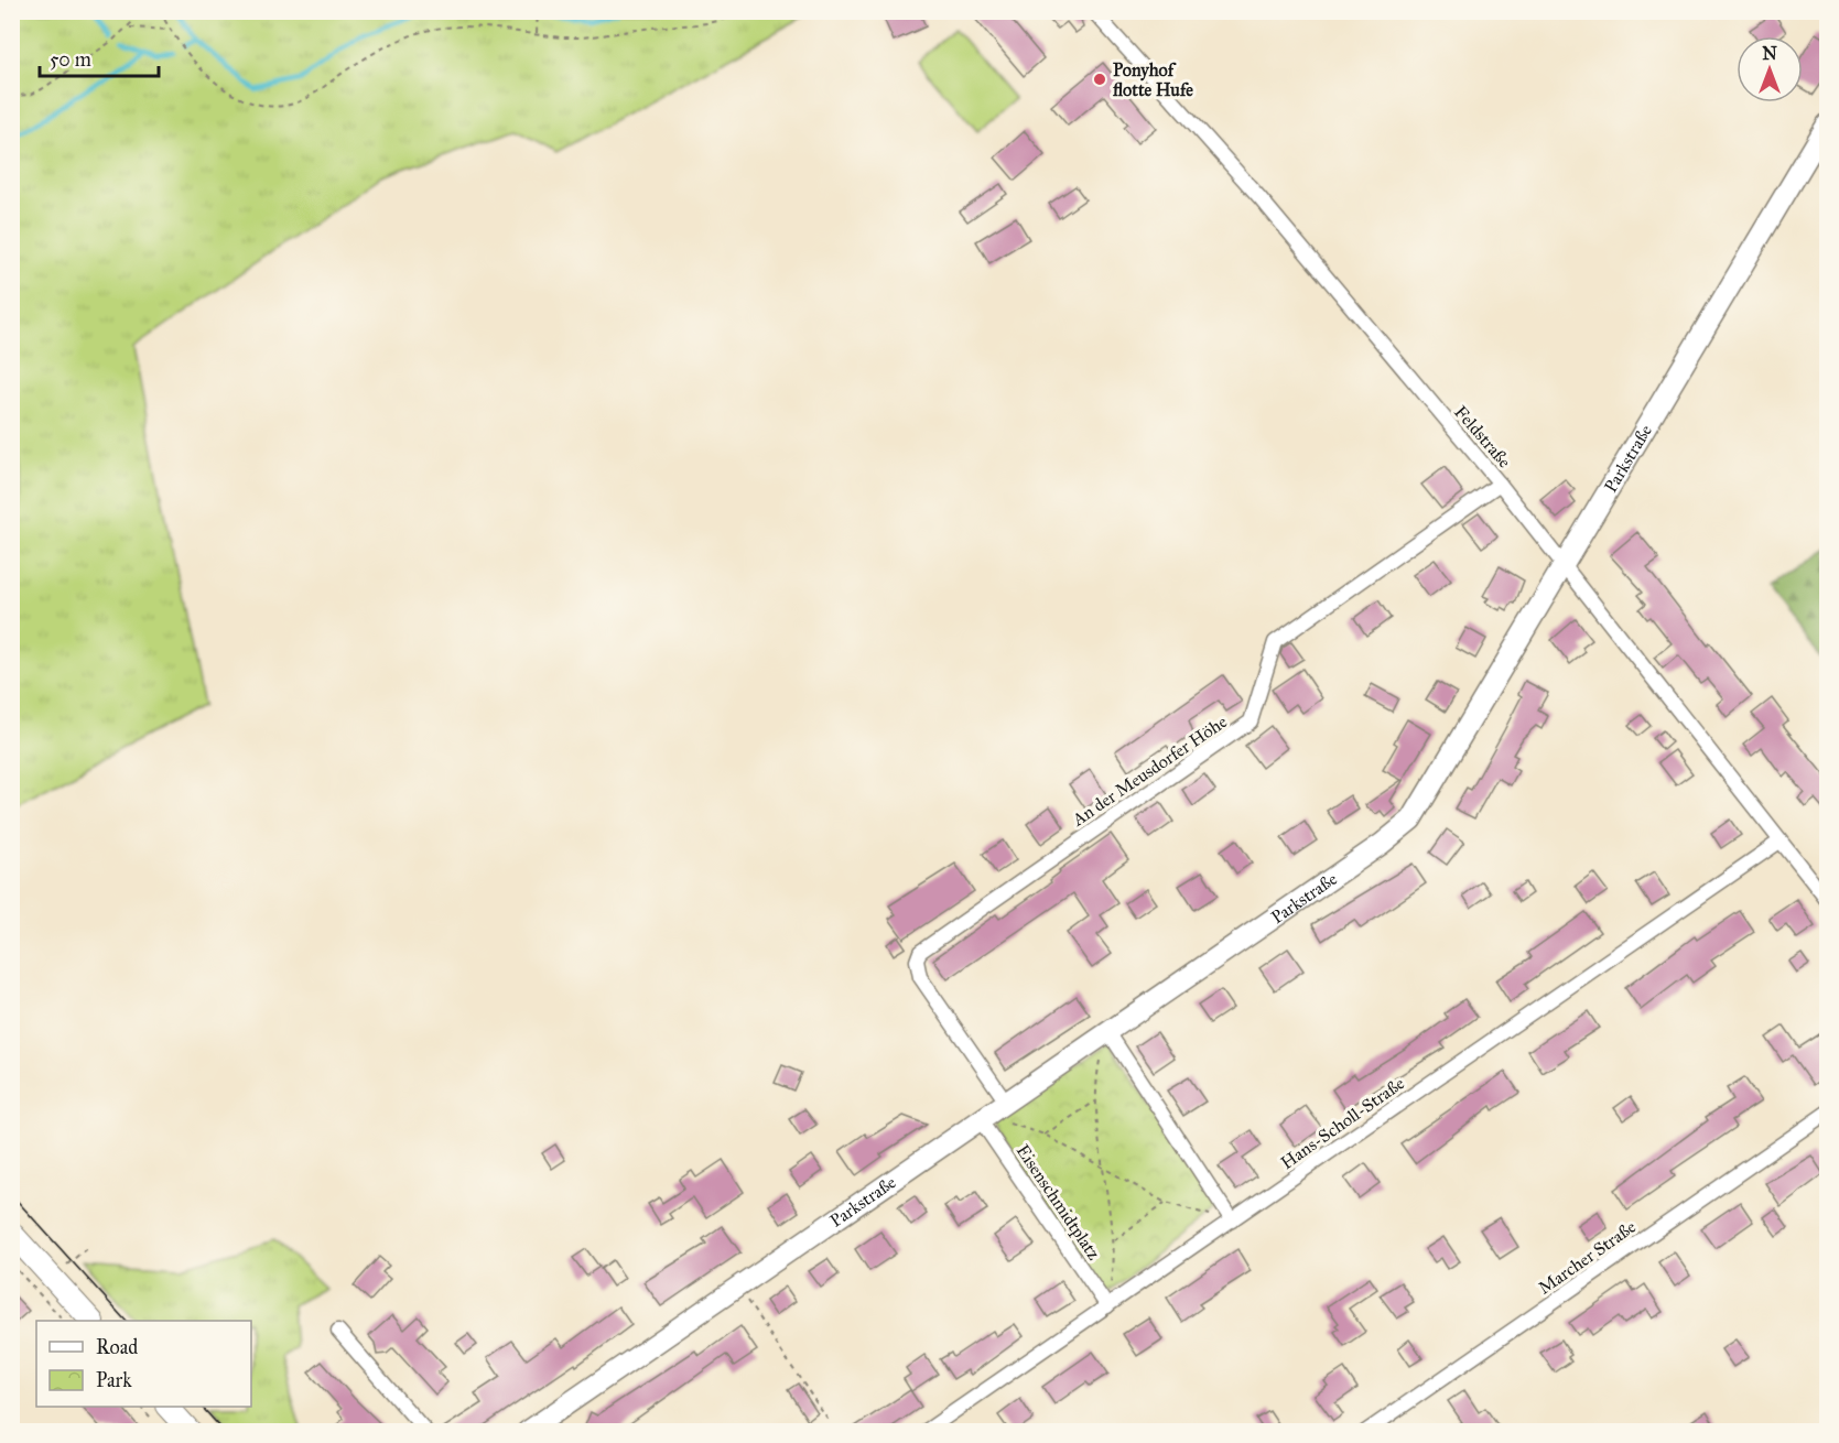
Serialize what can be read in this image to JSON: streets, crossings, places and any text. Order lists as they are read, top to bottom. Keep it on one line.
{"streets":{"street":["Feldstraße","Parkstraße","An der Meusdorfer Höhe","Hans-Scholl-Straße","Eisenschmidtplatz","Marcher Straße"]},"crossings":[["Feldstraße","Parkstraße"],["Feldstraße","An der Meusdorfer Höhe"],["Feldstraße","Hans-Scholl-Straße"],["Parkstraße","An der Meusdorfer Höhe"],["Parkstraße","Eisenschmidtplatz"],["Hans-Scholl-Straße","Eisenschmidtplatz"]],"places":["Ponyhof flotte Hufe"],"legend":["Road","Park"],"scale_bar":"50 m","north":"top"}
